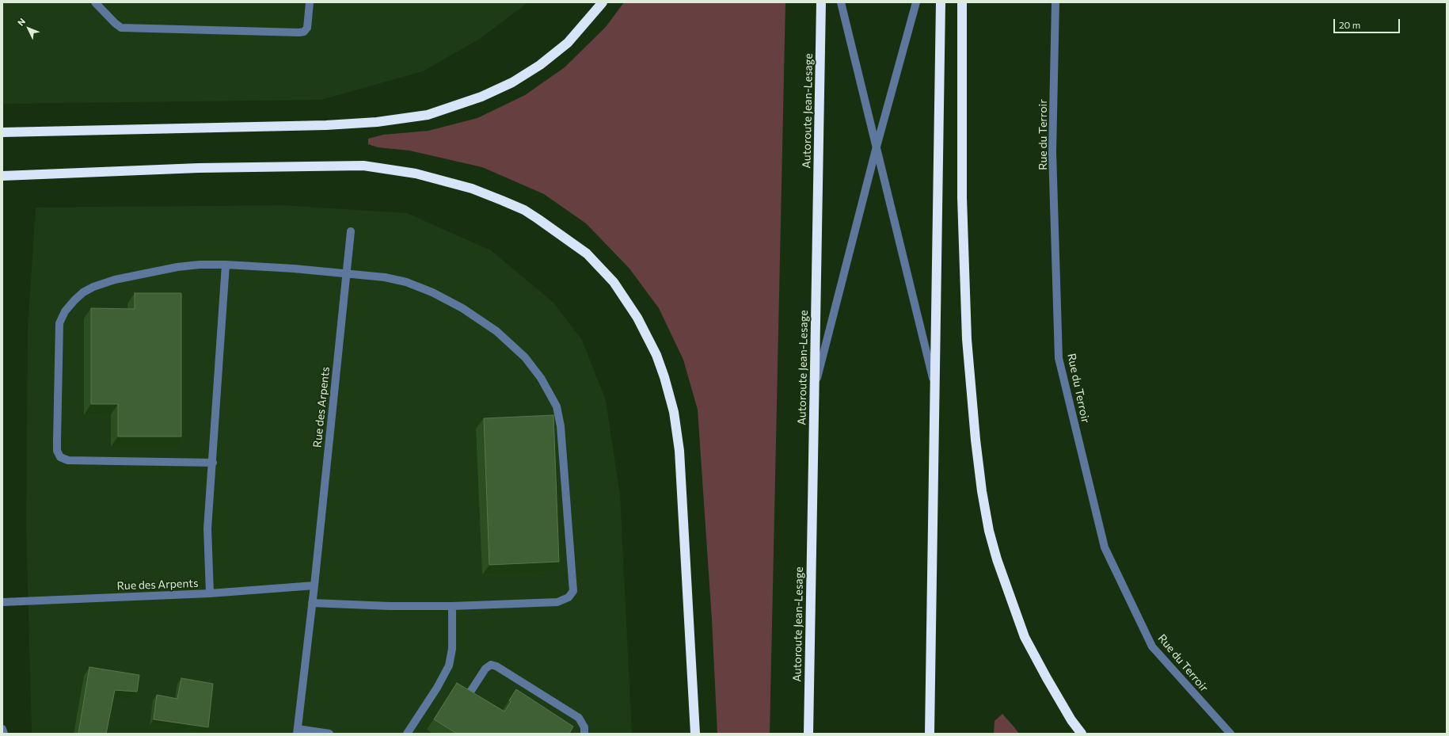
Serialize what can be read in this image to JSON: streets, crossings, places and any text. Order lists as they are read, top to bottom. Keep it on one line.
{"streets":{"highway":["Autoroute Jean-Lesage"],"street":["Rue du Terroir","Rue des Arpents"]},"scale_bar":"20 m","north":"top left"}
